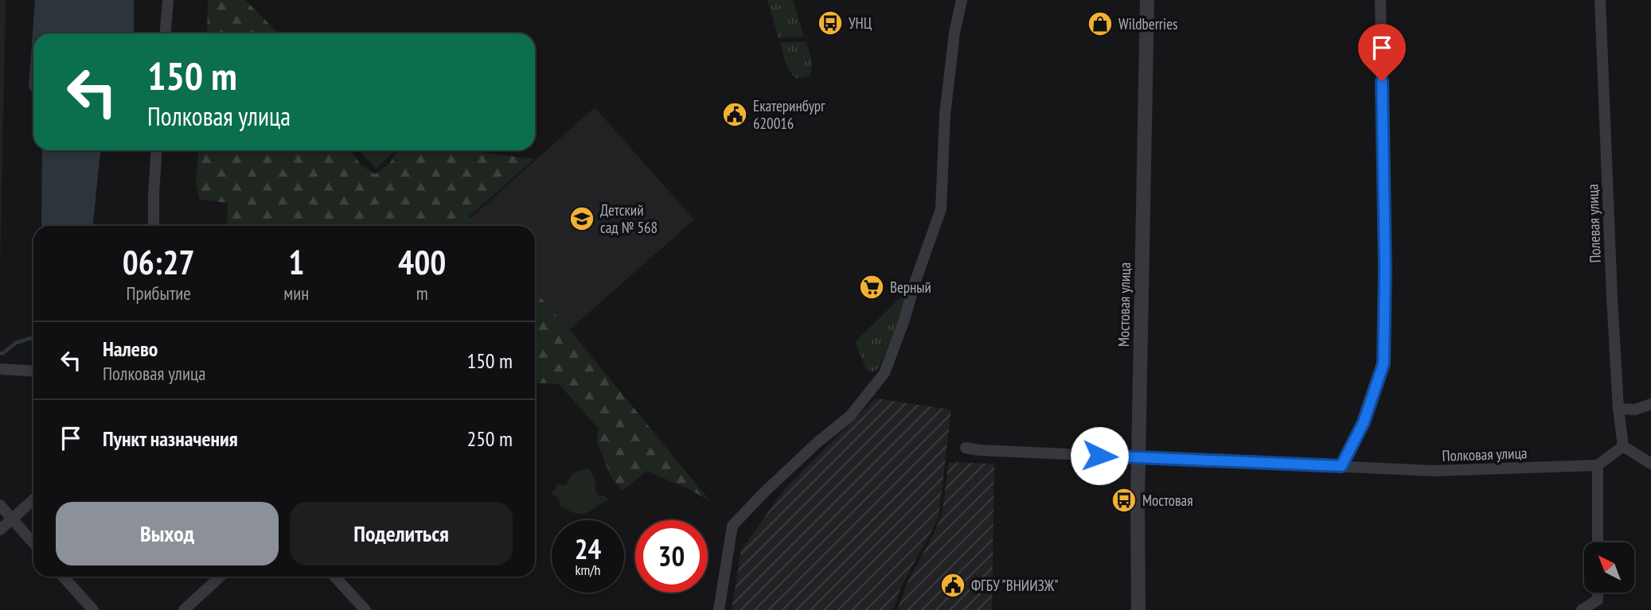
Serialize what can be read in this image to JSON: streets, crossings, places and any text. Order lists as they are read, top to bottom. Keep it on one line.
{"streets":{"street":["Полевая улица","Мостовая улица","Полковая улица"]},"crossings":[["Мостовая улица","Полковая улица"]],"places":{"bus stop":["УНЦ","Мостовая"],"shop":["Wildberries"],"public building":["Екатеринбург 620016","ФГБУ \"ВНИИЗЖ\""],"school or university":["Детский сад № 568"],"supermarket":["Верный"]},"north":"top left","page":{"turn":["150 m","Полковая улица"],"eta":["06:27","Прибытие","1","мин","400","m"],"list":[{"name":"Налево","note":"Полковая улица","value":"150 m"},{"name":"Пункт назначения","value":"250 m"}],"buttons":["Выход","Поделиться"],"speed":"24 km/h","limit":"30"}}
